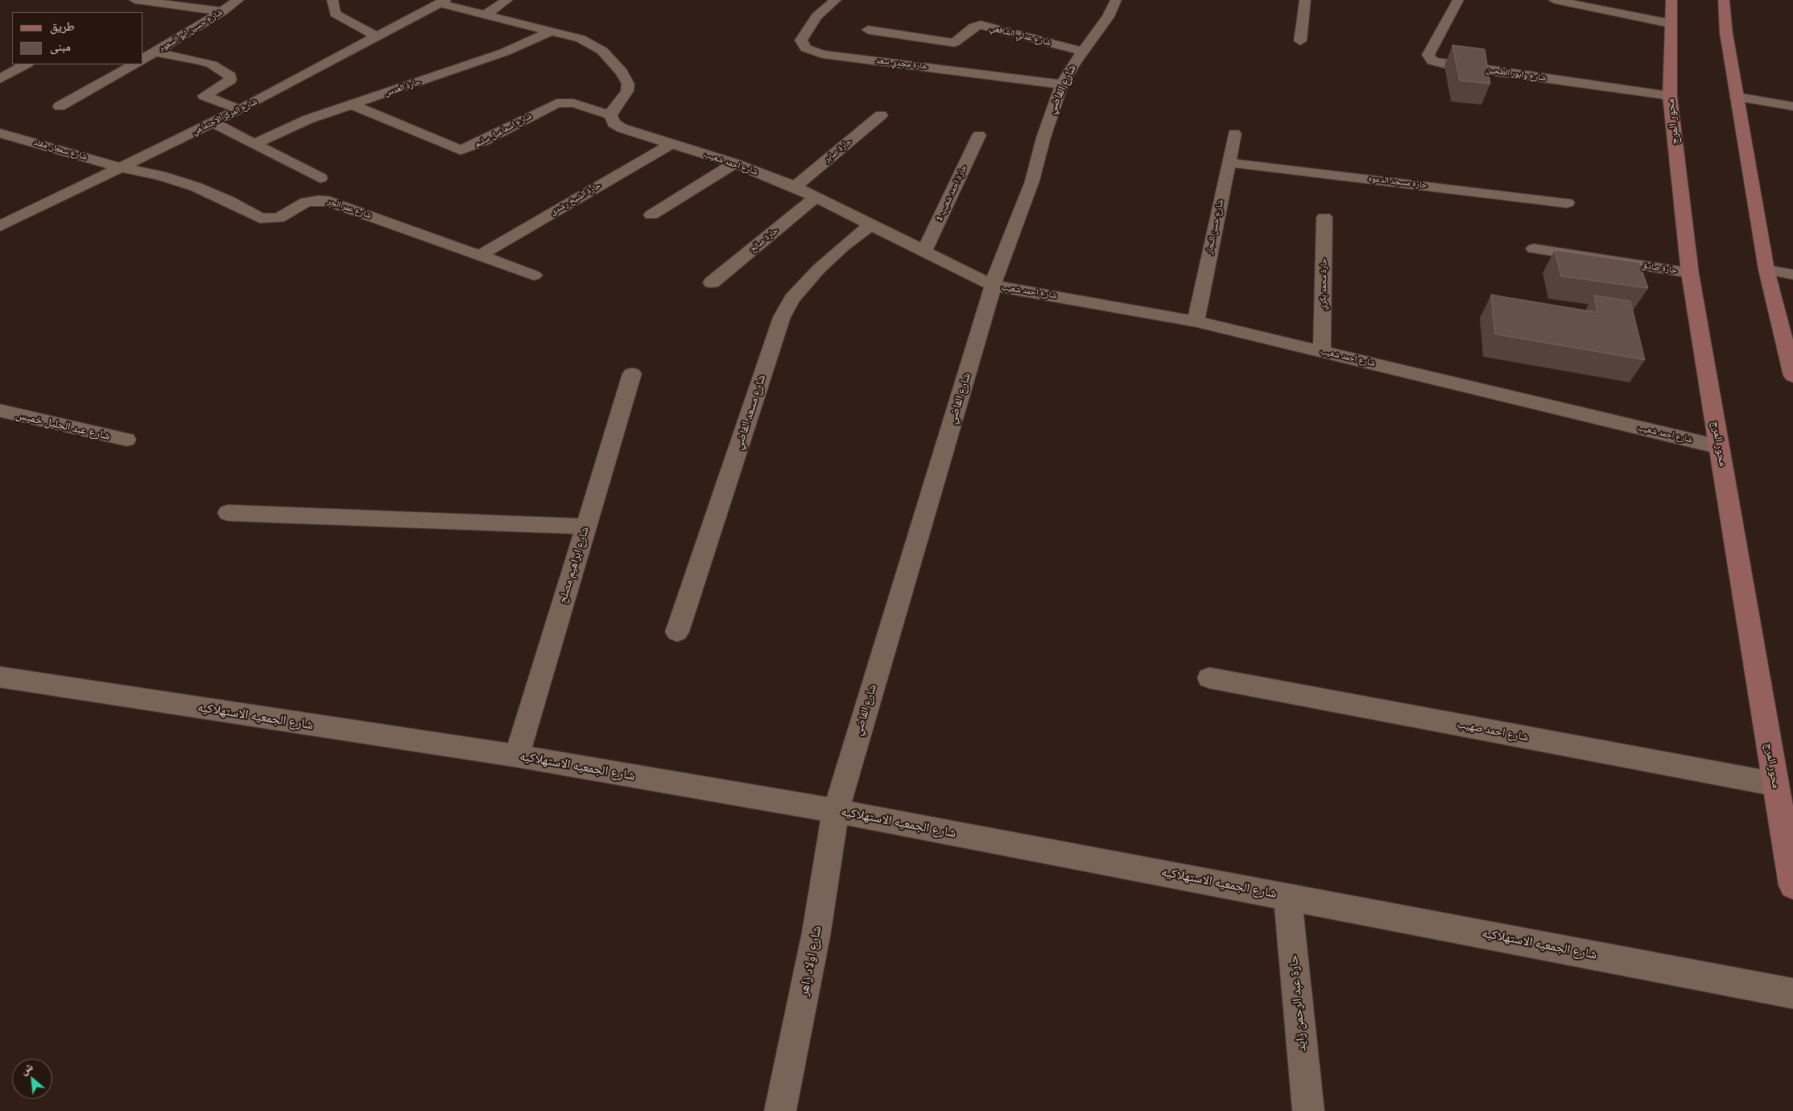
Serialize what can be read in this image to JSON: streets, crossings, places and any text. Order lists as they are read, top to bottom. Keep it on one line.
{"streets":{"main road":["محور المرج"],"street":["شارع حسين ابو السعود","شارع عدلي الشافعي","حارة مجدي سعد","شارع وابور الطحين","حارة العدس","شارع القاضي","شارع المركز الاجتماعي","شارع اسماعيل سليم","شارع سمعان مقلد","حارة صابر","شارع احمد شعيب","حارة مسجد الدعوه","حارة احمد شعيب 1","حارة الشيخ رشدى","شارع عمر الجر","شارع حسن النجار","حارة صالح","حارة صادق","حارة محمد بكري","شارع مسعد القاضي","شارع عبد الجليل خميس","شارع ابراهيم مصلح","شارع الجمعيه الاستهلاكيه","شارع احمد صهيب","شارع اولاد زاهر","حارة عبد الرحمن زايد"]},"crossings":[["شارع عدلي الشافعي","شارع القاضي"],["حارة مجدي سعد","شارع القاضي"],["شارع وابور الطحين","محور المرج"],["حارة العدس","شارع اسماعيل سليم"],["شارع القاضي","شارع احمد شعيب"],["شارع القاضي","شارع الجمعيه الاستهلاكيه"],["شارع القاضي","شارع اولاد زاهر"],["شارع المركز الاجتماعي","شارع سمعان مقلد"],["شارع المركز الاجتماعي","شارع عمر الجر"],["محور المرج","شارع احمد شعيب"],["محور المرج","حارة صادق"],["محور المرج","شارع احمد صهيب"],["شارع اسماعيل سليم","شارع احمد شعيب"],["شارع سمعان مقلد","شارع عمر الجر"],["حارة صابر","شارع احمد شعيب"],["شارع احمد شعيب","حارة احمد شعيب 1"],["شارع احمد شعيب","حارة الشيخ رشدى"],["شارع احمد شعيب","شارع حسن النجار"],["شارع احمد شعيب","حارة صالح"],["شارع احمد شعيب","حارة محمد بكري"],["شارع احمد شعيب","شارع مسعد القاضي"],["حارة مسجد الدعوه","شارع حسن النجار"],["حارة الشيخ رشدى","شارع عمر الجر"],["شارع ابراهيم مصلح","شارع الجمعيه الاستهلاكيه"],["شارع الجمعيه الاستهلاكيه","شارع اولاد زاهر"],["شارع الجمعيه الاستهلاكيه","حارة عبد الرحمن زايد"]],"legend":["طريق","مبنى"],"north":"top left"}
